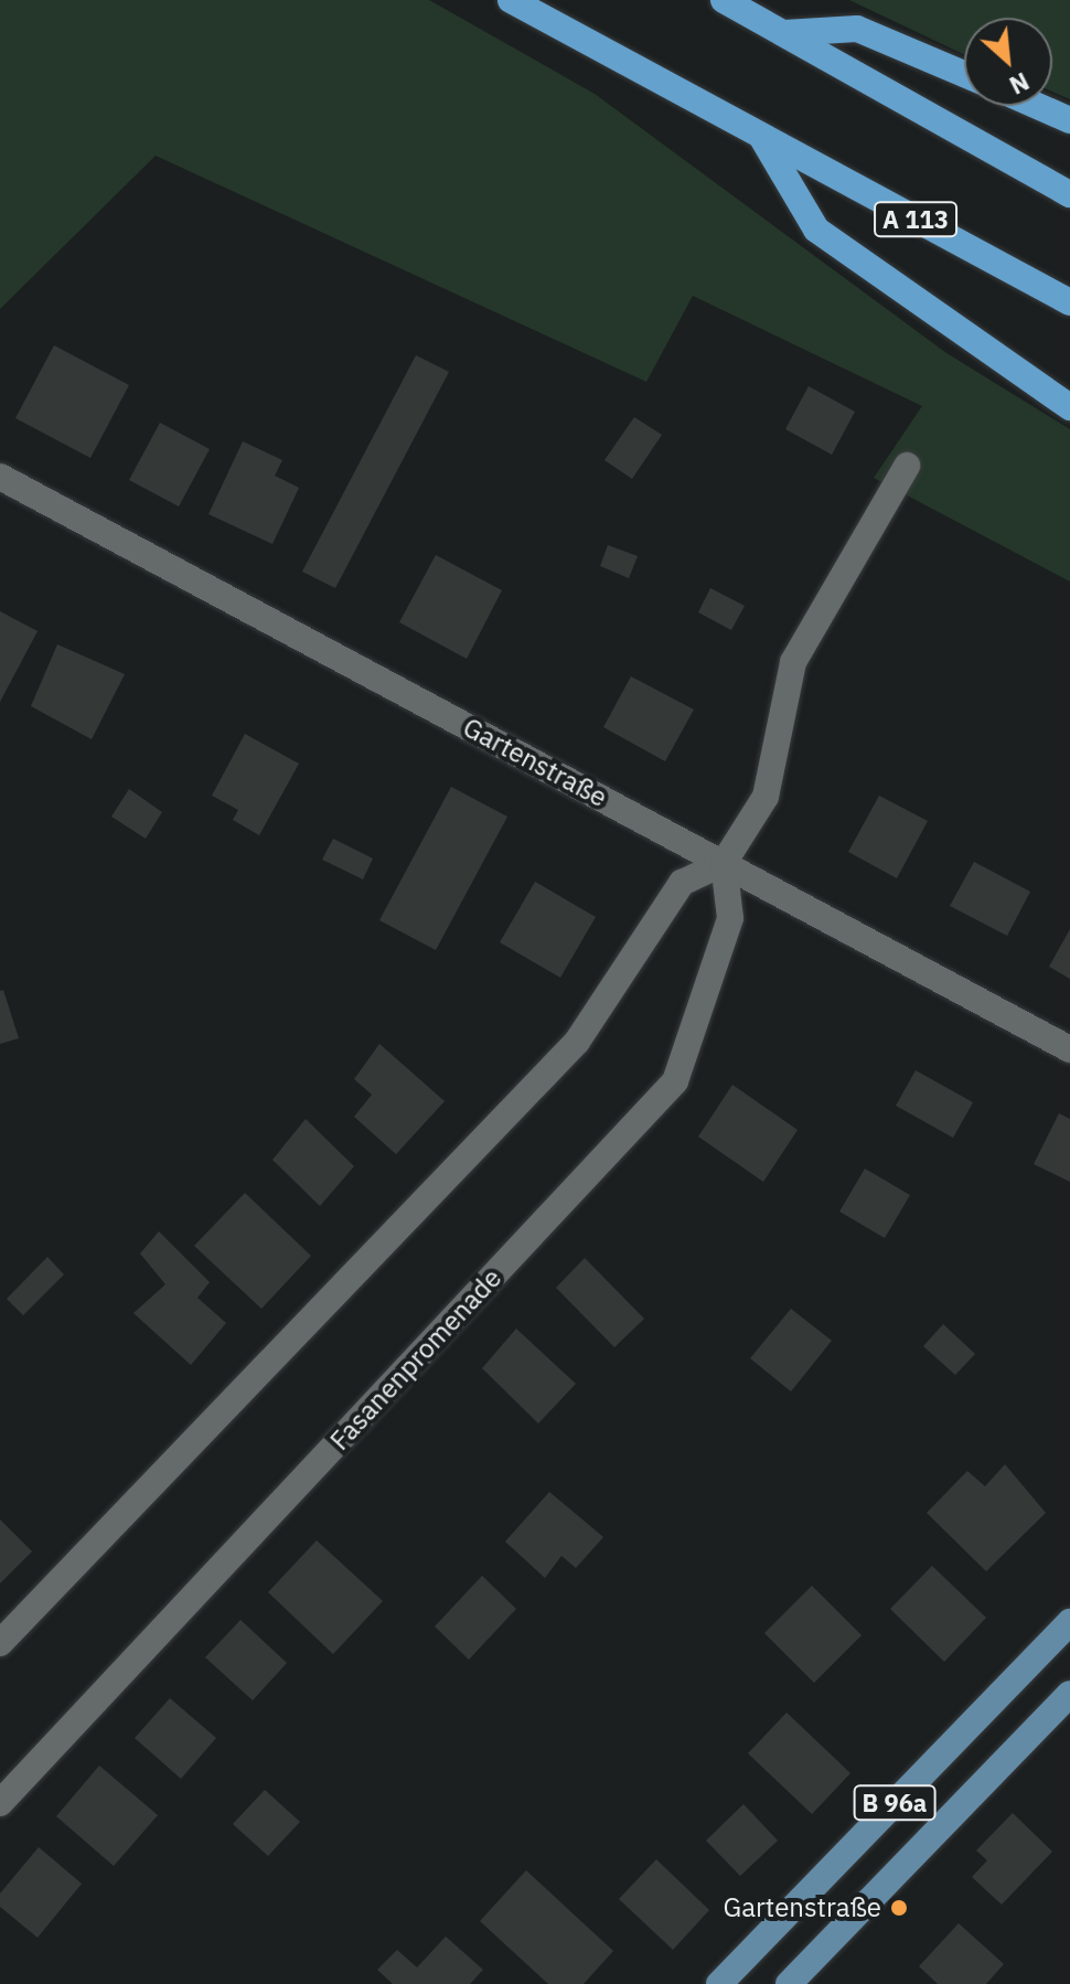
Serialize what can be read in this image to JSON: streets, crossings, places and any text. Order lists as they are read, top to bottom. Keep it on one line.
{"streets":{"highway":["A 113"],"main road":["B 96a"],"street":["Gartenstraße","Fasanenpromenade"]},"crossings":[["Gartenstraße","Fasanenpromenade"]],"places":["Gartenstraße"],"north":"bottom right"}
